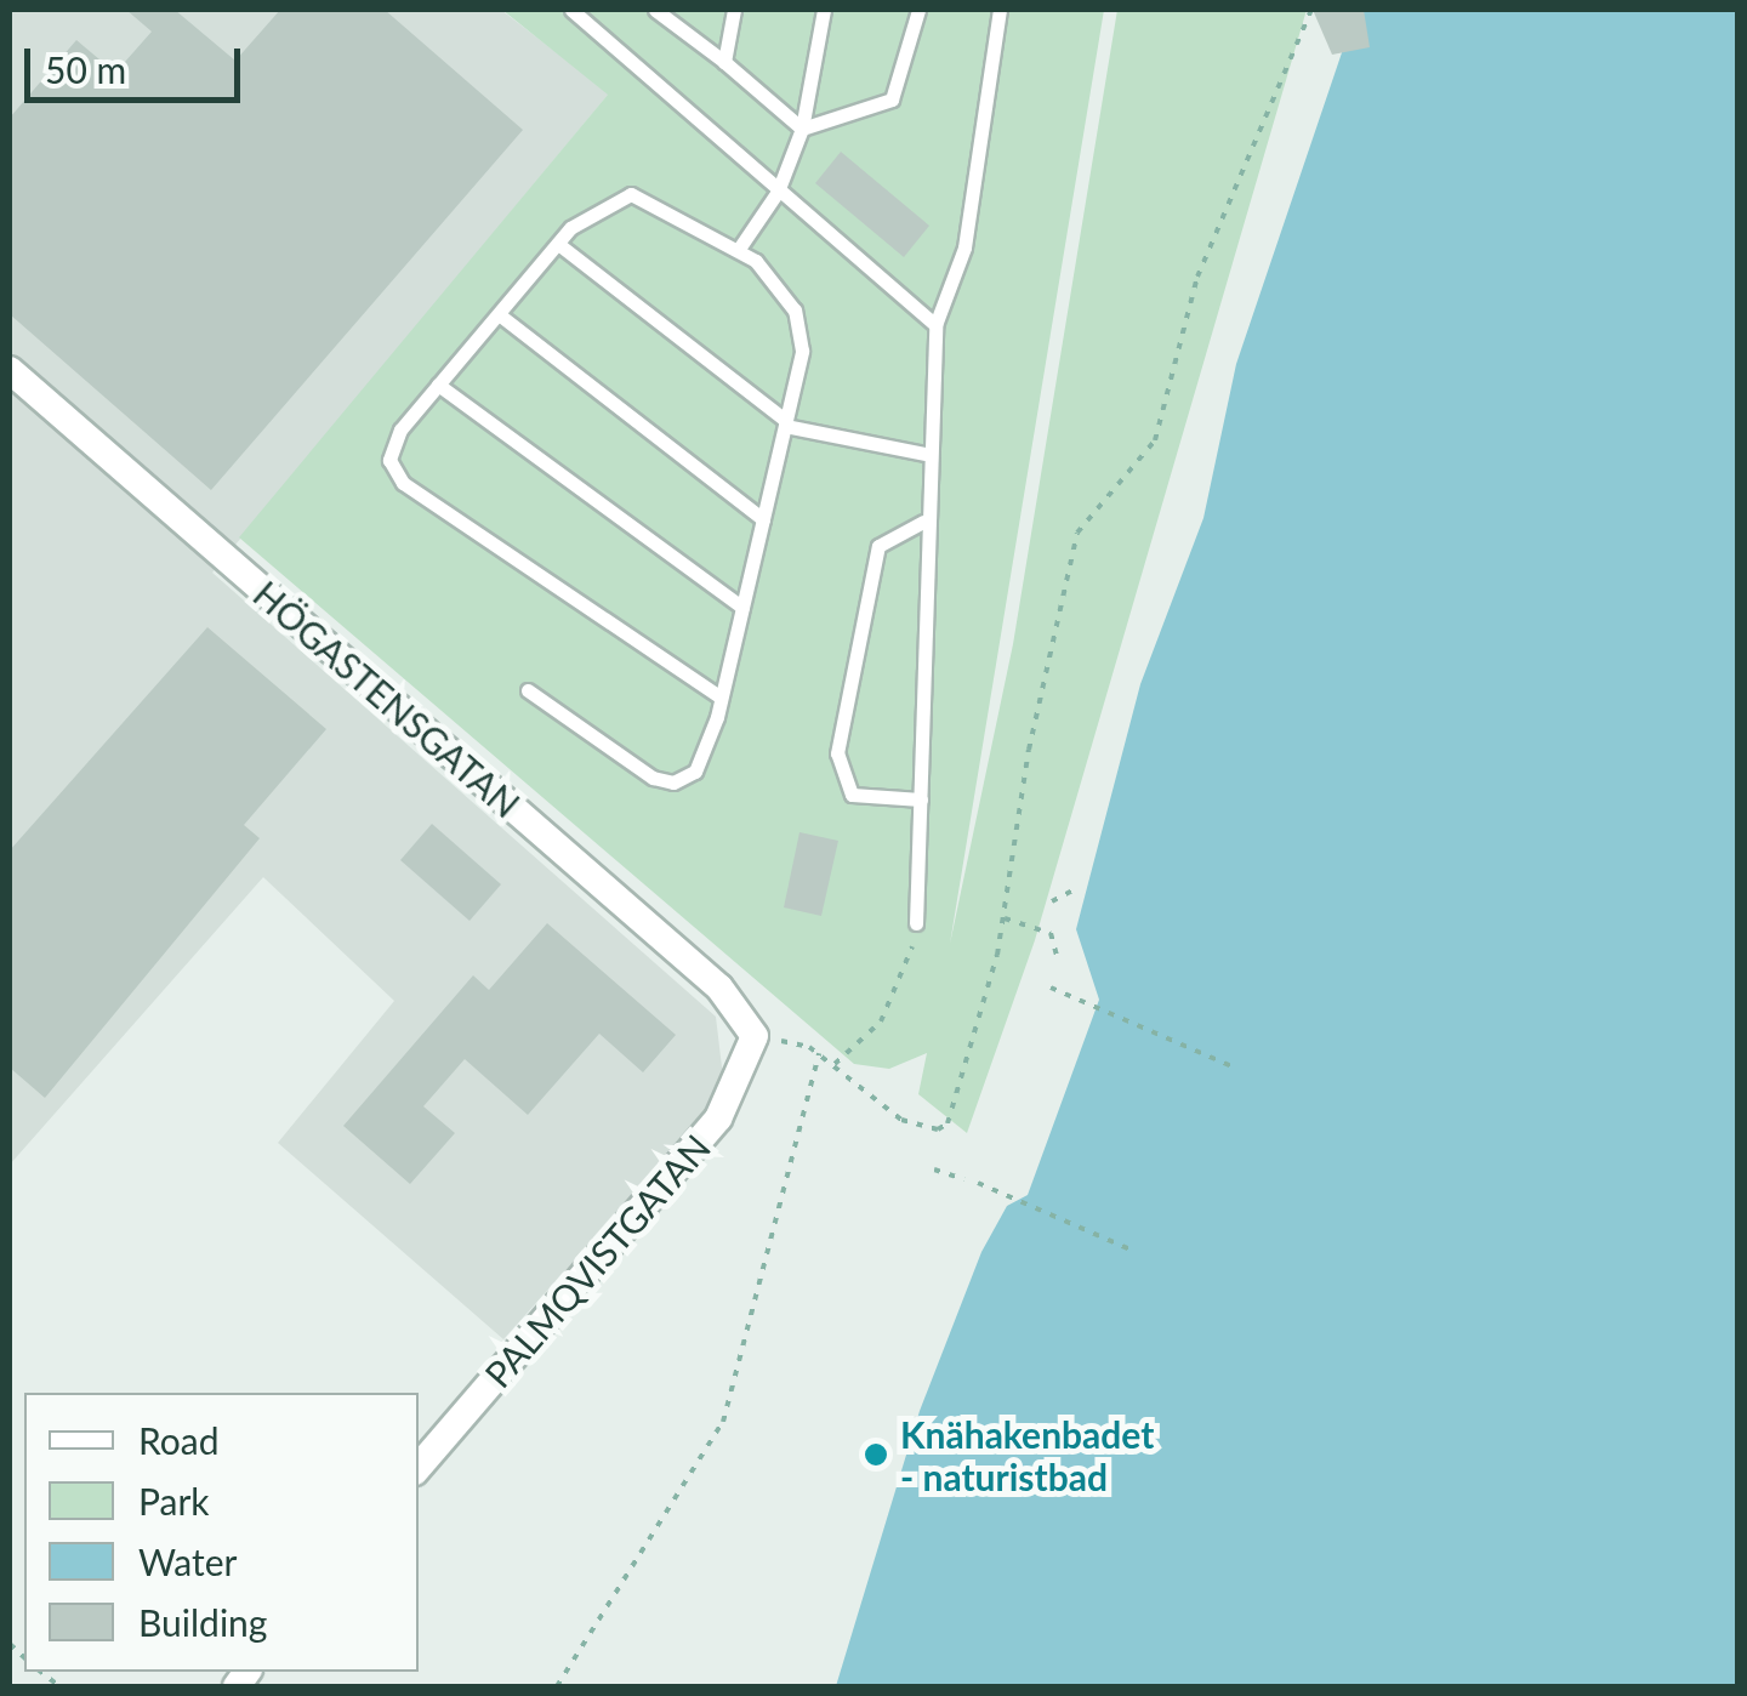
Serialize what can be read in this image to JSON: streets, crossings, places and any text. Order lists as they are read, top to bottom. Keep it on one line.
{"streets":{"street":["HÖGASTENSGATAN","PALMQVISTGATAN"]},"crossings":[["HÖGASTENSGATAN","PALMQVISTGATAN"]],"places":["Knähakenbadet - naturistbad"],"legend":["Road","Park","Water","Building"],"scale_bar":"50 m"}
